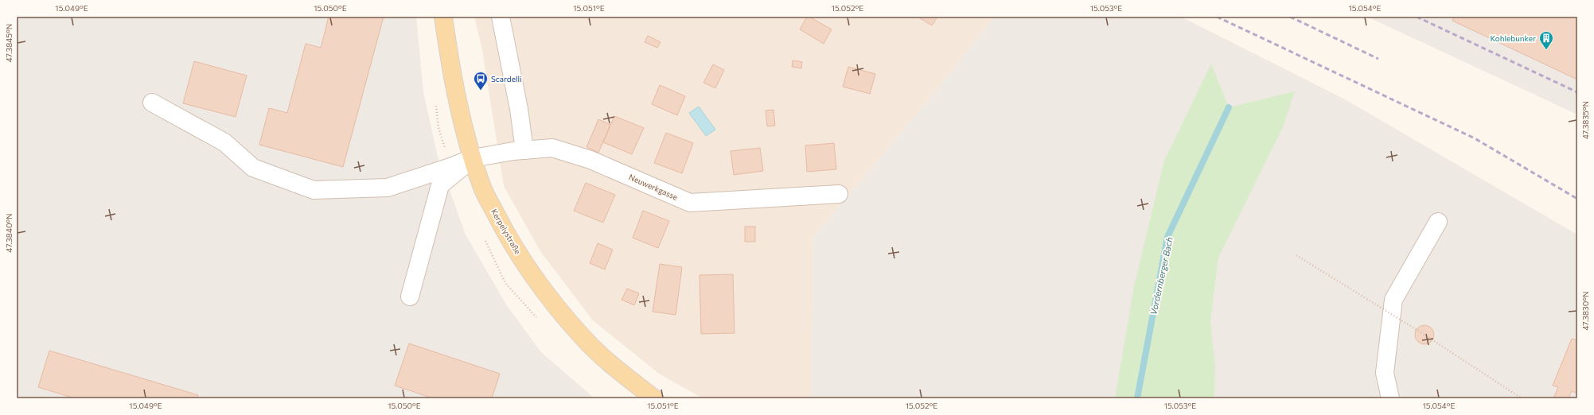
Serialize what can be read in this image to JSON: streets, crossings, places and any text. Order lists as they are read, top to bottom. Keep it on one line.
{"streets":{"main road":["Kerpelystraße"],"street":["Neuwerkgasse"]},"crossings":[["Neuwerkgasse","Kerpelystraße"]],"water":["Vordernberger Bach"],"places":{"building":["Kohlebunker"],"bus stop":["Scardelli"]},"coordinates":["15.049°E","15.050°E","15.051°E","15.052°E","15.053°E","15.054°E","47.3845°N","47.3835°N","47.3840°N","47.3830°N"]}
